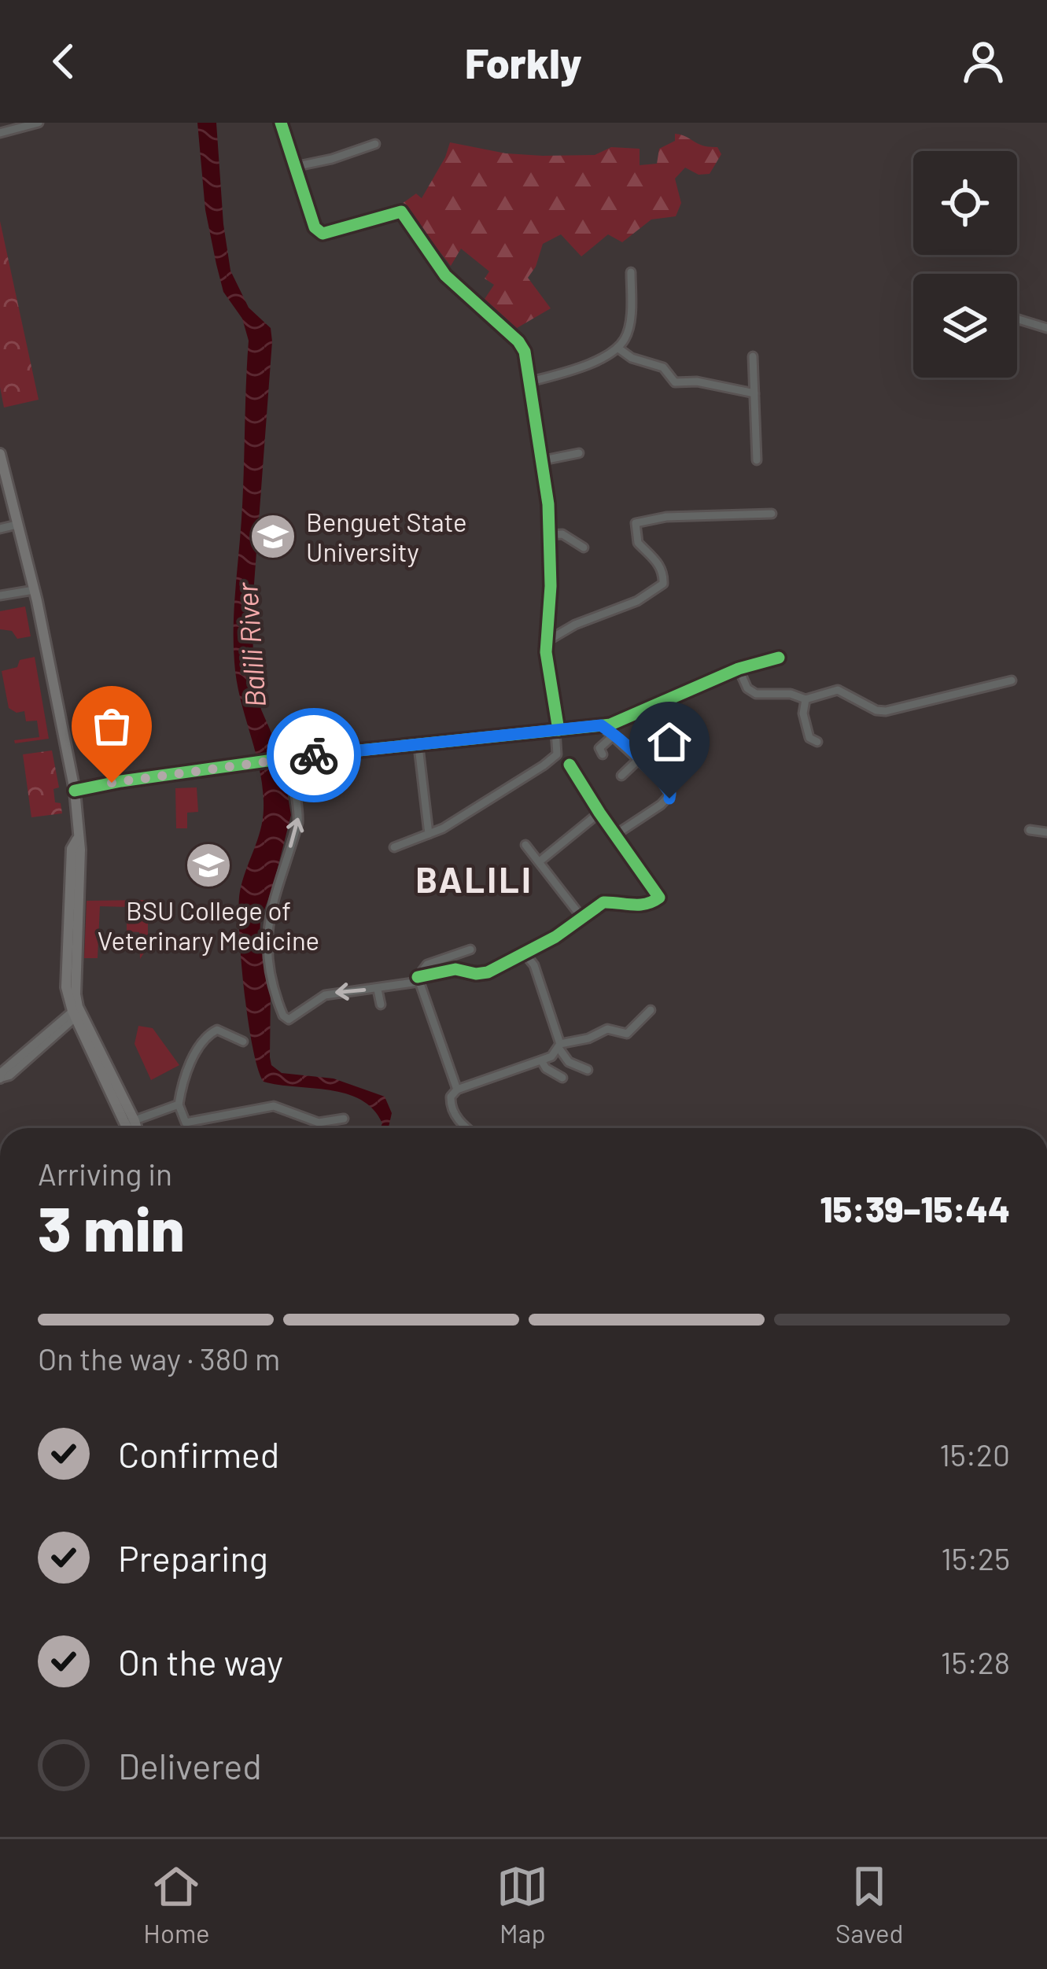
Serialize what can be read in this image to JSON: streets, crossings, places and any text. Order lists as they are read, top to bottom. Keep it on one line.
{"districts":["BALILI"],"water":["Balili River"],"places":{"school or university":["Benguet State University","BSU College of Veterinary Medicine"]},"page":{"header":"Forkly","heading":["3 min","Arriving in","15:39–15:44"],"bar":"On the way · 380 m","list":[["Confirmed","15:20"],["Preparing","15:25"],["On the way","15:28"],"Delivered"],"tabs":["Home","Map","Saved"]}}
